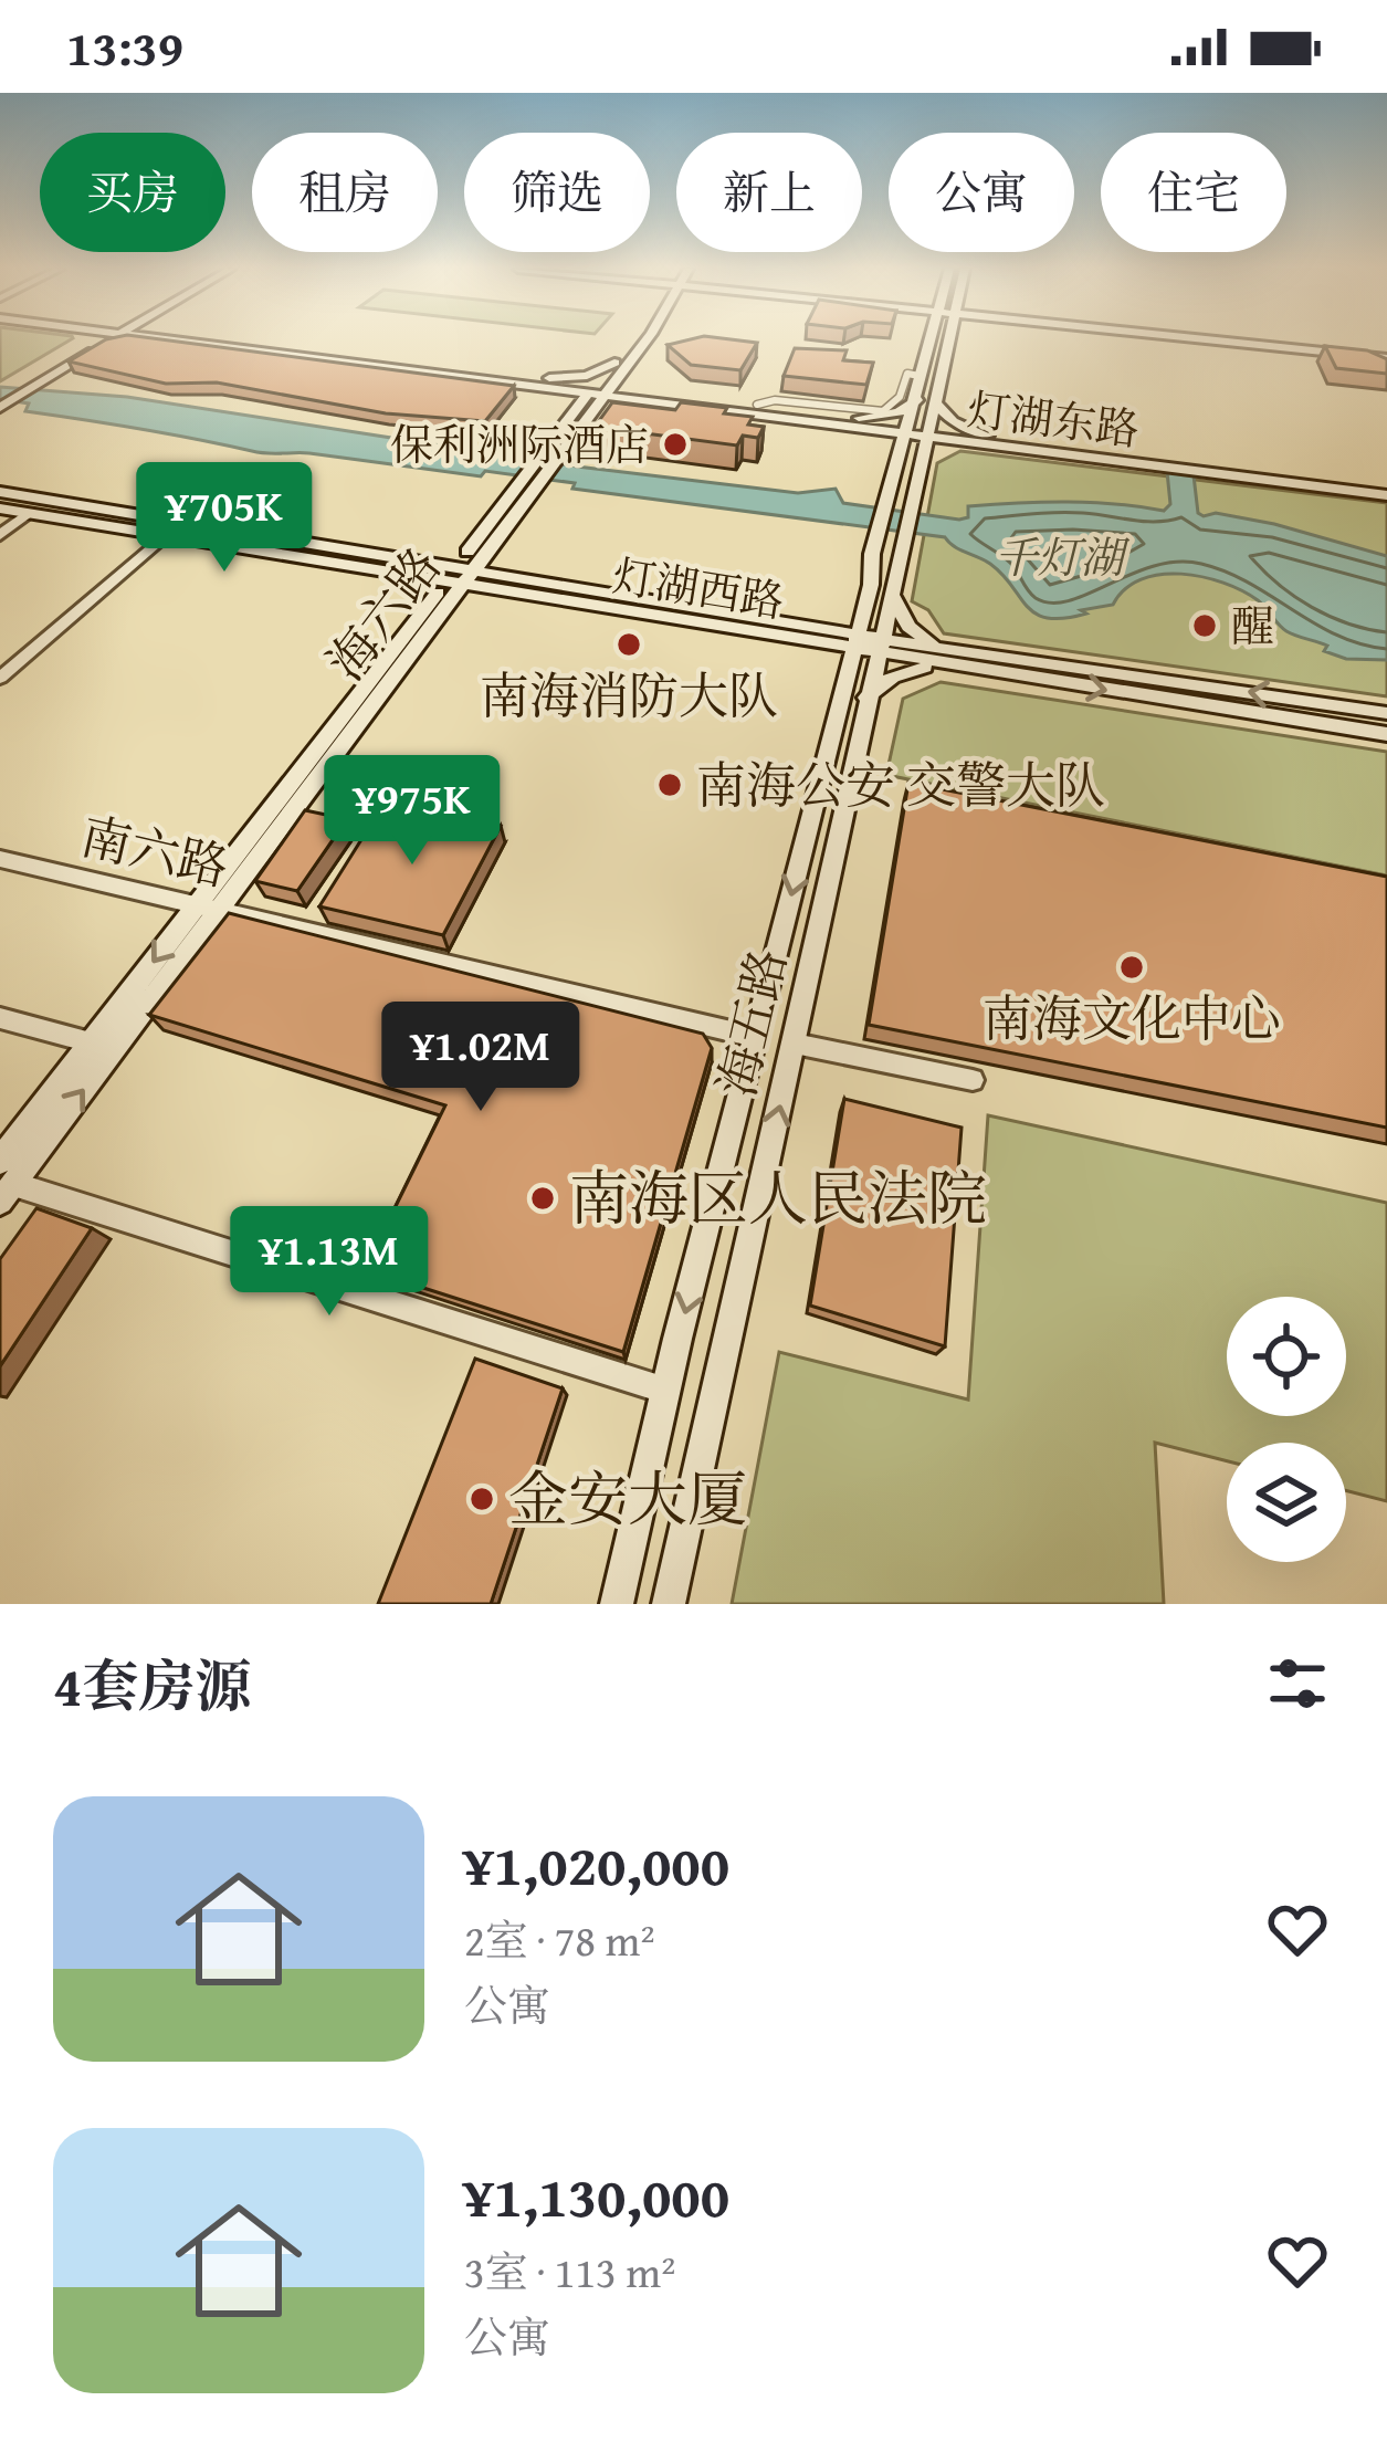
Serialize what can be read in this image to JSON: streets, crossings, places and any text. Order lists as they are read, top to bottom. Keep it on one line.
{"streets":{"main road":["灯湖东路","灯湖西路","海六路","海五路"],"street":["南六路"]},"crossings":[["灯湖东路","海六路"],["灯湖西路","海六路"],["灯湖西路","海五路"],["海六路","南六路"]],"water":["千灯湖"],"places":["保利洲际酒店","醒","南海消防大队","南海公安 交警大队","南海文化中心","南海区人民法院","金安大厦"],"page":{"status":"13:39","chip":["买房","租房","筛选","新上","公寓","住宅"],"price":["¥705K","¥975K","¥1.02M","¥1.13M"],"heading":"4套房源","list":[{"name":"¥1,020,000","note":"2室 · 78 m² · 公寓"},{"name":"¥1,130,000","note":"3室 · 113 m² · 公寓"}]}}
